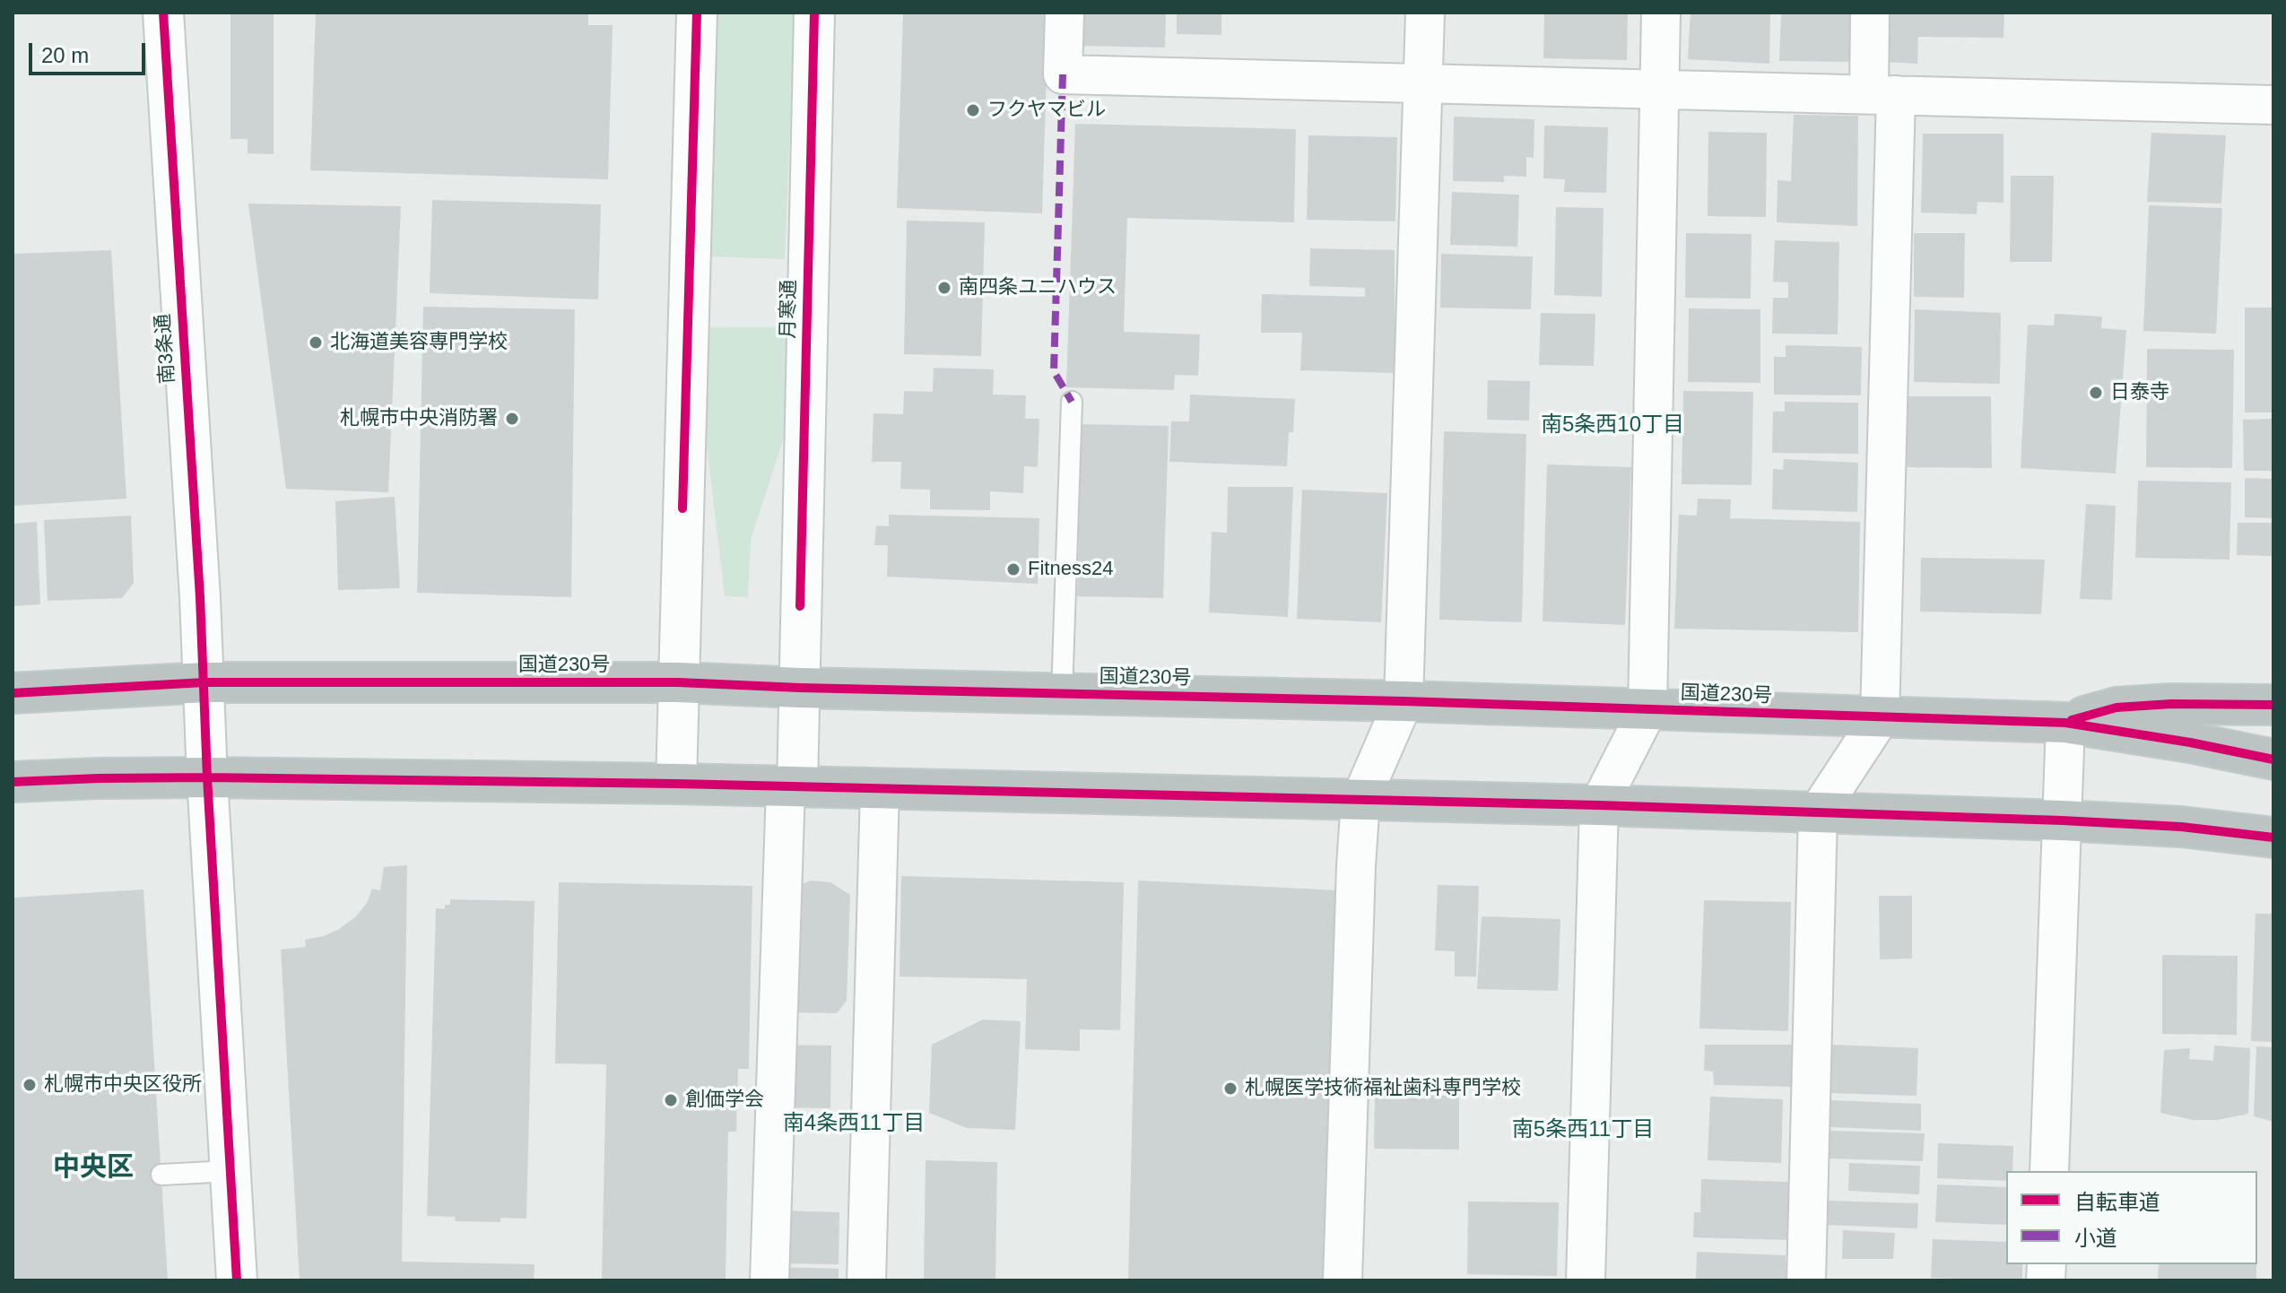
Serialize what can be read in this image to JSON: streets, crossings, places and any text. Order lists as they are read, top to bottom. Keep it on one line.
{"streets":{"highway":["国道230号"],"street":["月寒通","南3条通"]},"crossings":[["月寒通","国道230号"],["南3条通","国道230号"]],"districts":["南5条西10丁目","南4条西11丁目","南5条西11丁目","中央区"],"places":["フクヤマビル","南四条ユニハウス","北海道美容専門学校","日泰寺","札幌市中央消防署","Fitness24","札幌市中央区役所","札幌医学技術福祉歯科専門学校","創価学会"],"legend":["自転車道","小道"],"scale_bar":"20 m"}
